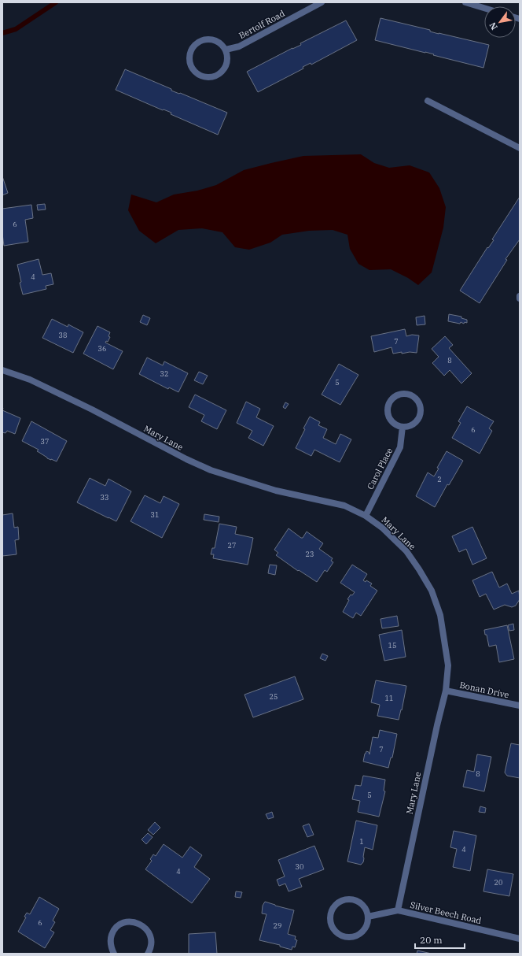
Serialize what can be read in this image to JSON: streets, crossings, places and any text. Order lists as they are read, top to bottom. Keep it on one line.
{"streets":{"street":["Bertolf Road","Mary Lane","Carol Place","Bonan Drive","Silver Beech Road"]},"crossings":[["Mary Lane","Carol Place"],["Mary Lane","Bonan Drive"],["Mary Lane","Silver Beech Road"]],"house_numbers":["6","4","38","7","36","8","32","5","6","37","2","33","31","27","23","15","25","11","7","8","5","1","4","30","4","20","6","29"],"scale_bar":"20 m","north":"bottom left"}
